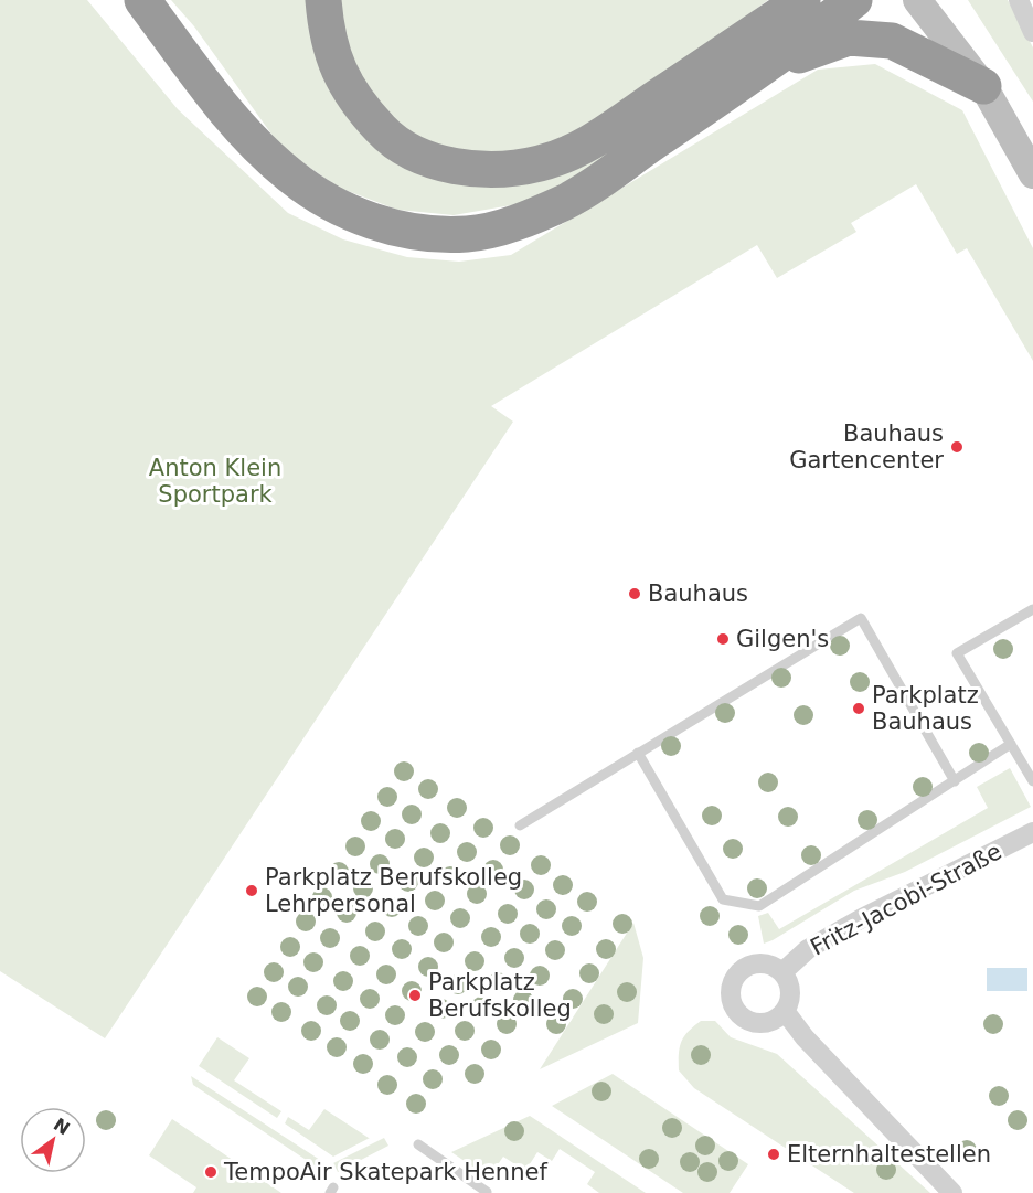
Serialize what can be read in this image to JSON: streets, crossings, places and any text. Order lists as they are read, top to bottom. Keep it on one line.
{"streets":{"street":["Fritz-Jacobi-Straße"]},"parks":["Anton Klein Sportpark"],"places":["Bauhaus Gartencenter","Bauhaus","Gilgen's","Parkplatz Bauhaus","Parkplatz Berufskolleg Lehrpersonal","Parkplatz Berufskolleg","Elternhaltestellen","TempoAir Skatepark Hennef"],"north":"top right"}
